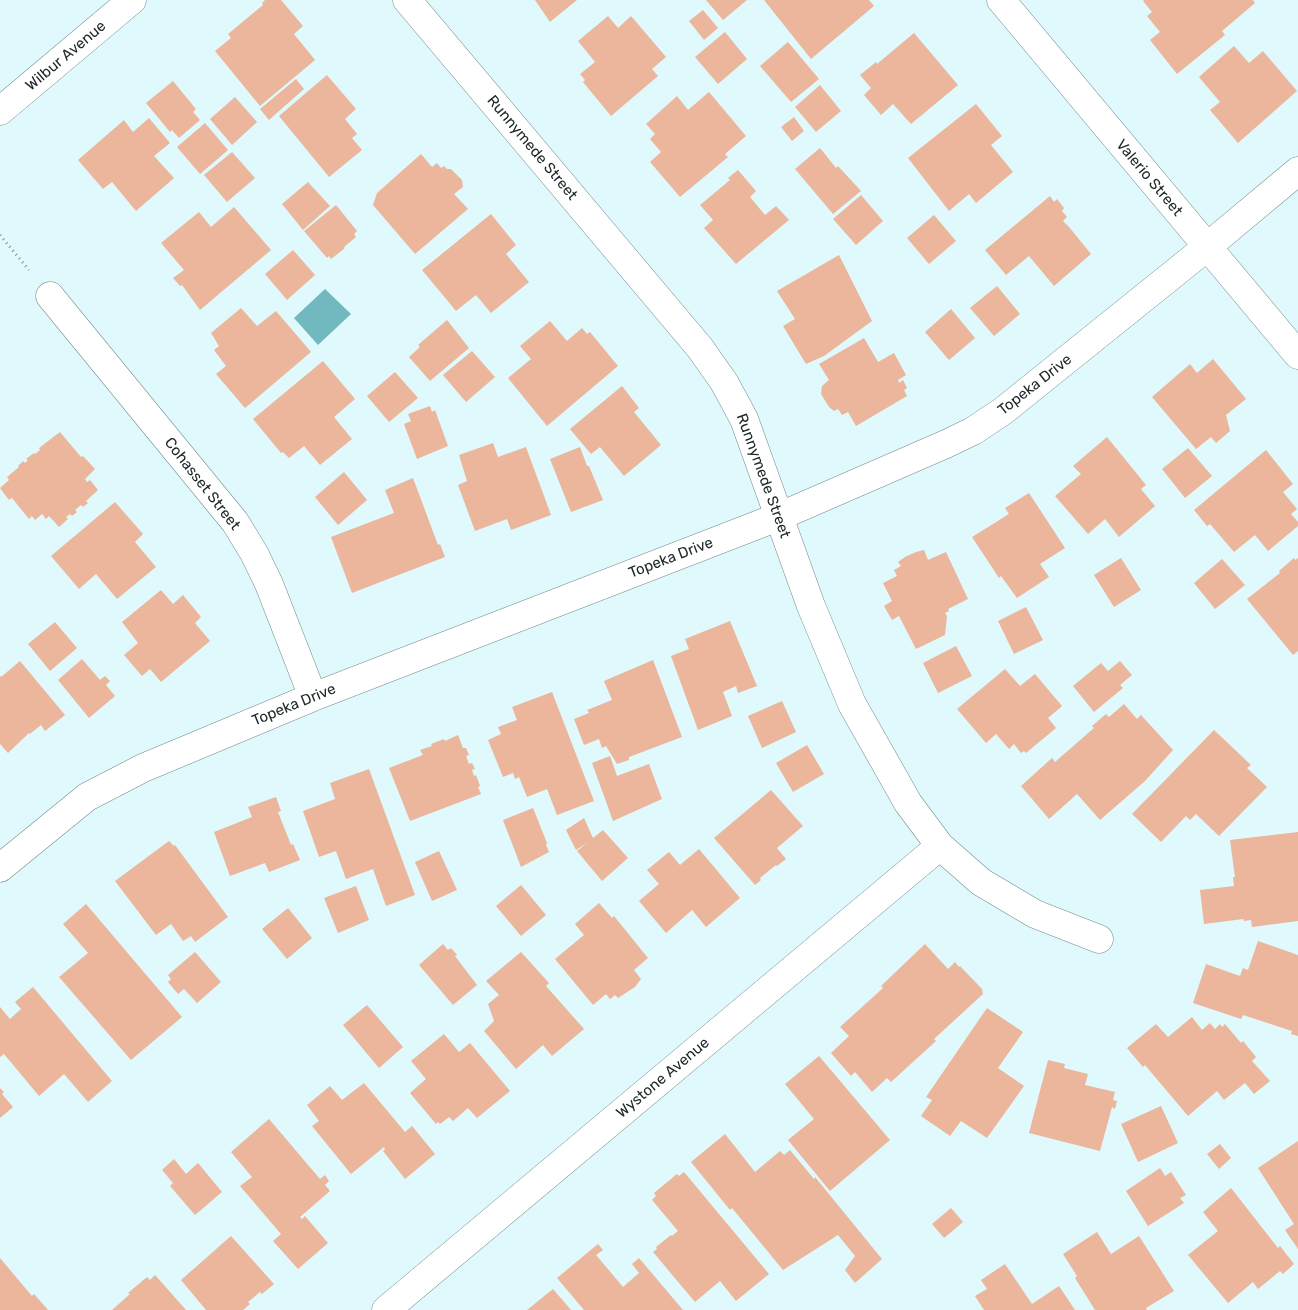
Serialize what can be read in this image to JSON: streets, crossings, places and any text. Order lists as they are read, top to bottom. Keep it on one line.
{"streets":{"street":["Wilbur Avenue","Runnymede Street","Valerio Street","Topeka Drive","Cohasset Street","Wystone Avenue"]},"crossings":[["Runnymede Street","Topeka Drive"],["Runnymede Street","Wystone Avenue"],["Valerio Street","Topeka Drive"],["Topeka Drive","Cohasset Street"]]}
